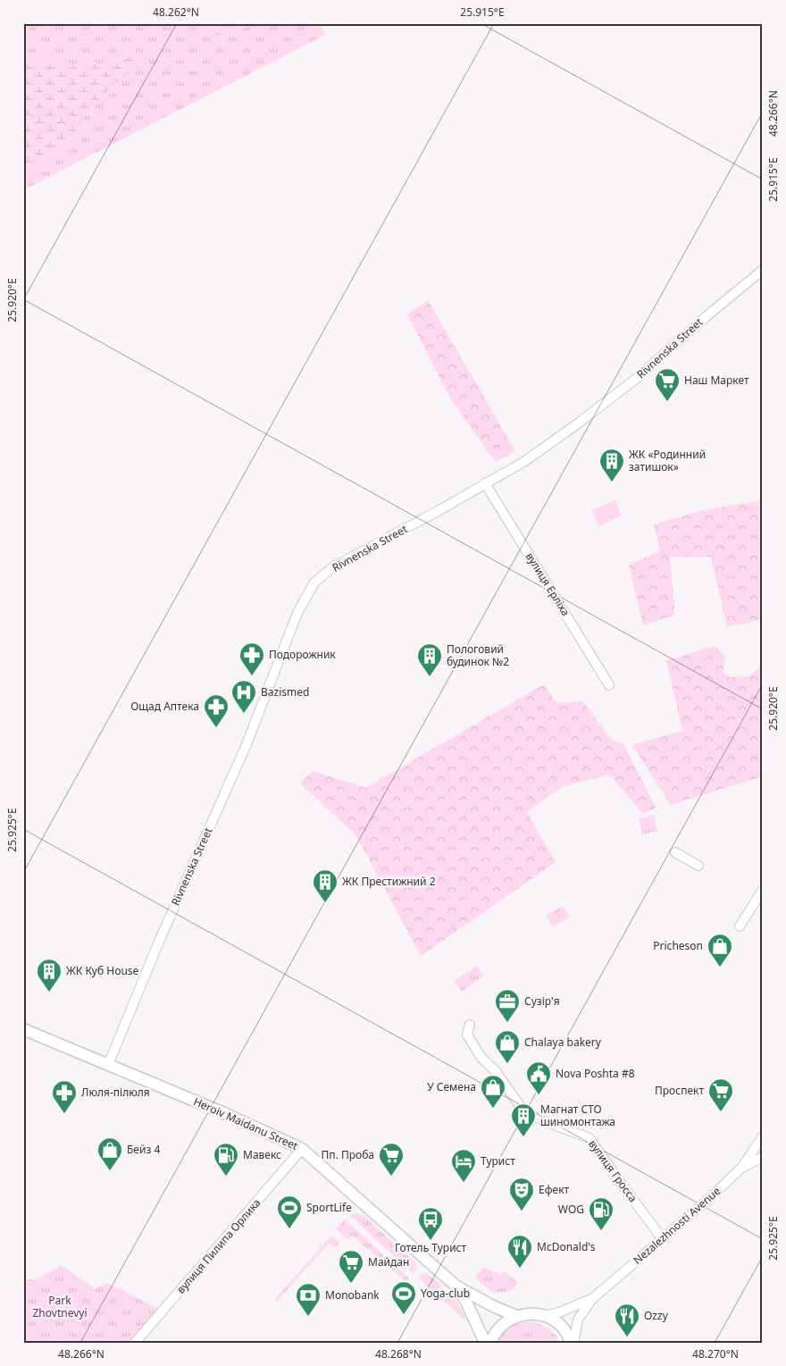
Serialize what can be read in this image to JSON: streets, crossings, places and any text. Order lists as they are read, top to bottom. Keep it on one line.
{"streets":{"main road":["Heroiv Maidanu Street"],"street":["Rivnenska Street","вулиця Ерліха","вулиця Гросса","Nezalezhnosti Avenue","вулиця Пилипа Орлика"]},"crossings":[["Rivnenska Street","вулиця Ерліха"],["Rivnenska Street","Heroiv Maidanu Street"],["Heroiv Maidanu Street","вулиця Пилипа Орлика"],["вулиця Гросса","Nezalezhnosti Avenue"]],"parks":["Park Zhovtnevyi"],"places":{"supermarket":["Наш Маркет","Проспект","Пп. Проба","Майдан"],"building":["ЖК «Родинний затишок»","Пологовий будинок №2","ЖК Престижний 2","ЖК Куб House","Магнат СТО шиномонтажа"],"pharmacy":["Подорожник","Ощад Аптека","Люля-пілюля"],"hospital":["Bazismed"],"shop":["Pricheson","Chalaya bakery","У Семена","Бейз 4"],"office":["Сузір'я"],"public building":["Nova Poshta #8"],"fuel station":["Мавекс","WOG"],"hotel":["Турист"],"theatre":["Ефект"],"sports":["SportLife","Yoga-club"],"bus stop":["Готель Турист"],"restaurant":["McDonald's","Ozzy"],"bank":["Monobank"]},"coordinates":["48.262°N","25.915°E","48.266°N","25.920°E","25.925°E","48.268°N","48.270°N"]}
